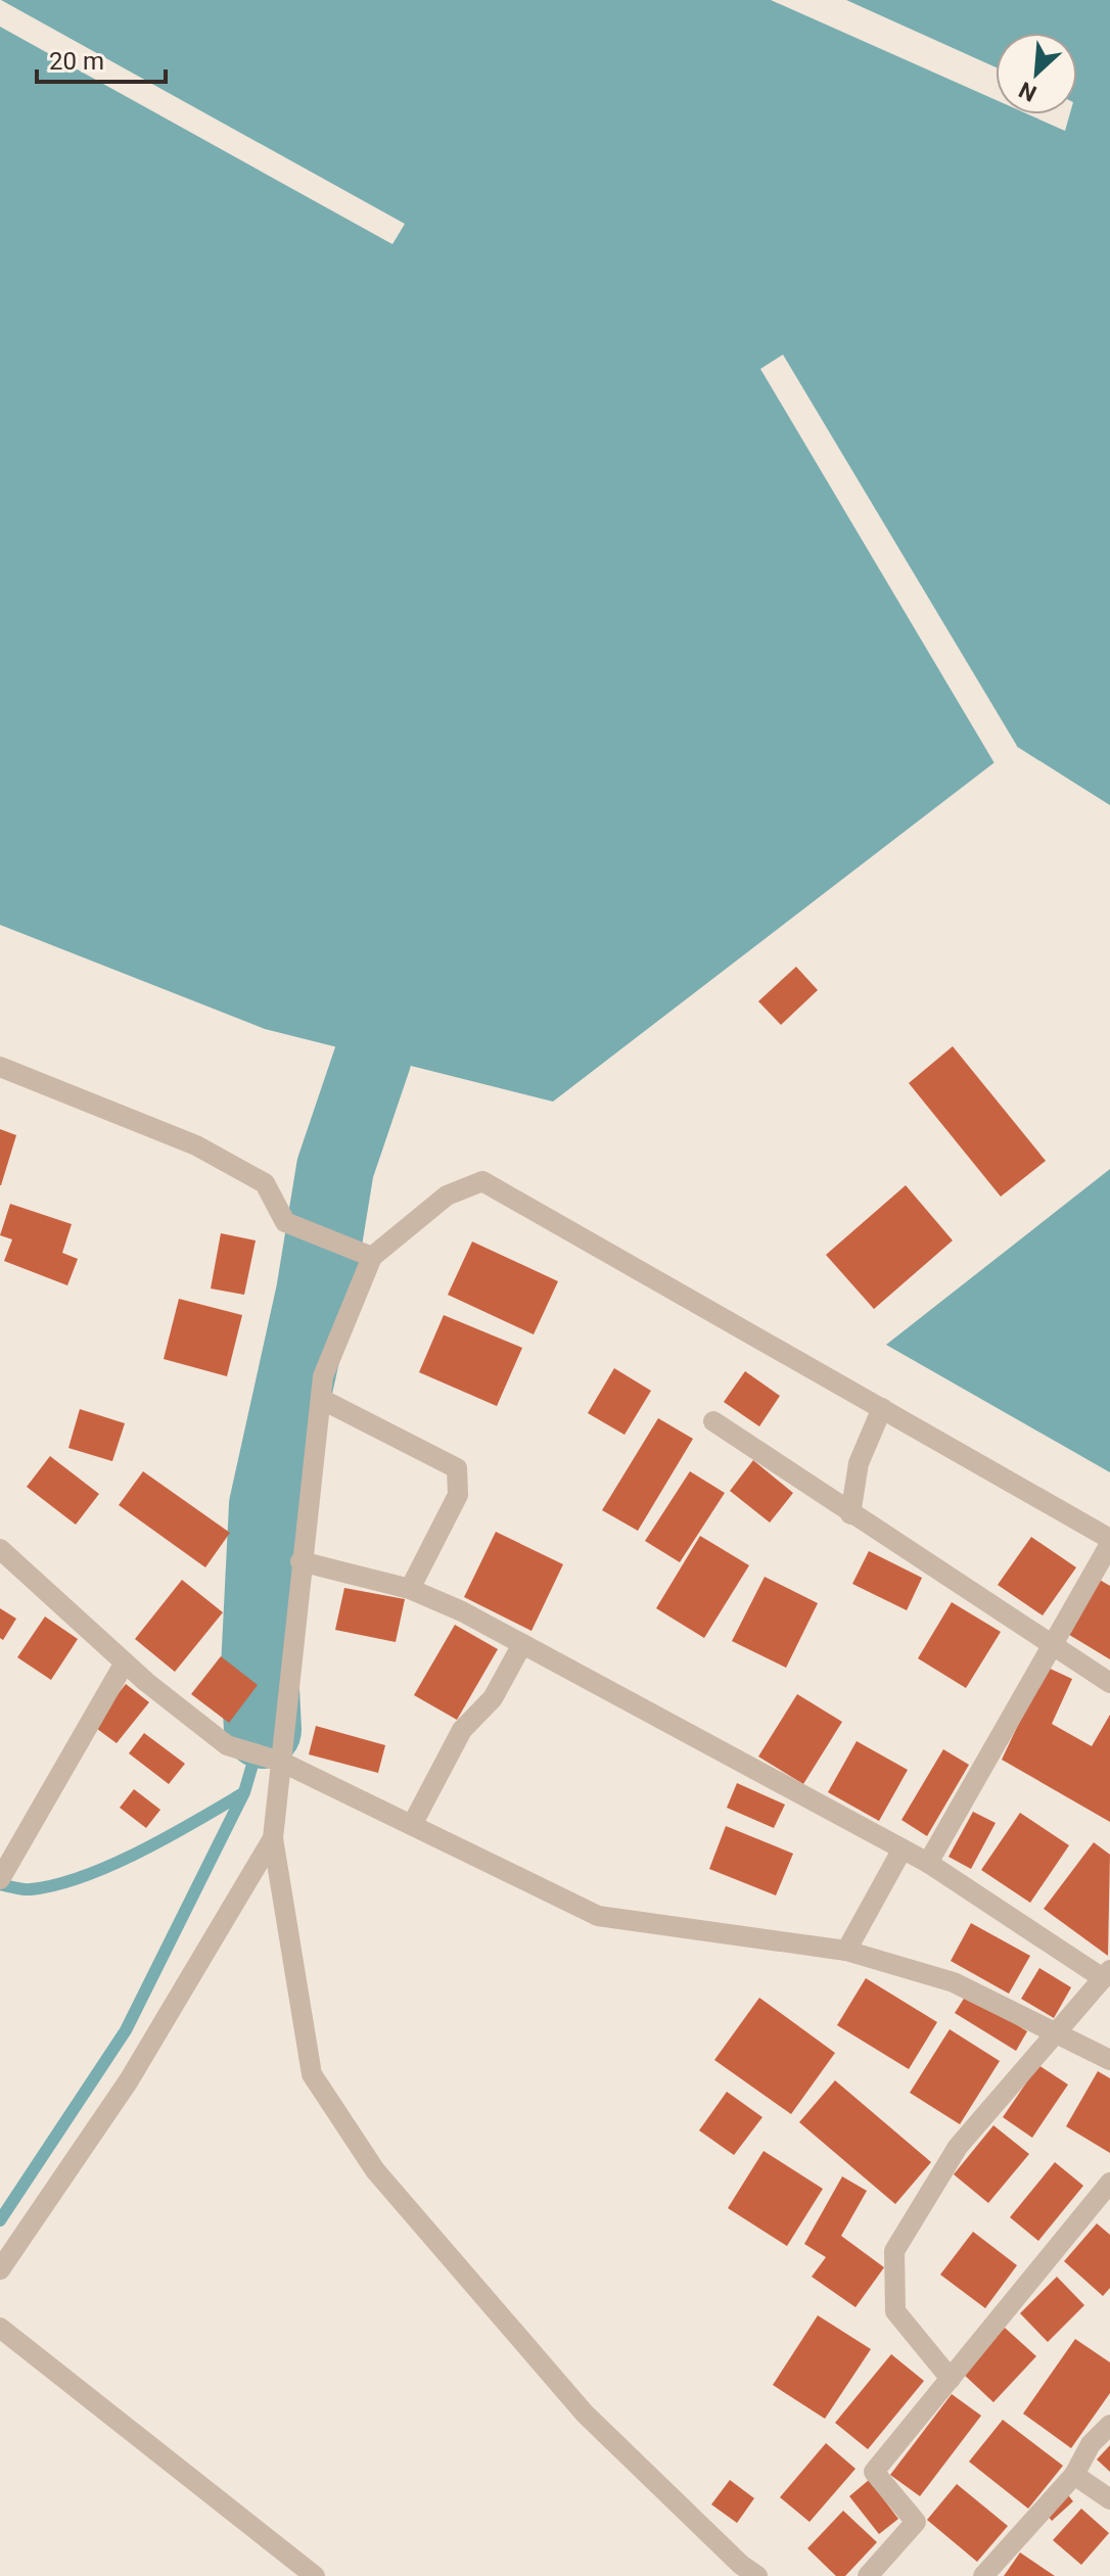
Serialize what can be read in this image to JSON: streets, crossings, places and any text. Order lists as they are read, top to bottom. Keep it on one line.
{"scale_bar":"20 m","north":"bottom left"}
